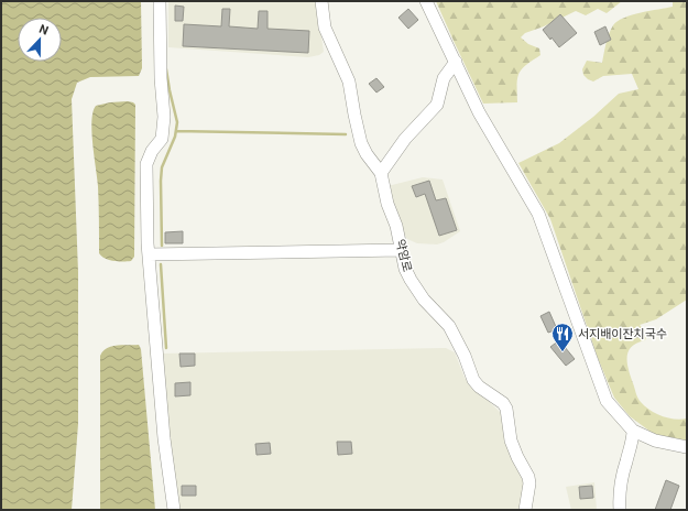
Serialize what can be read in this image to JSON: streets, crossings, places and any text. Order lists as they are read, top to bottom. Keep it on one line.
{"streets":{"street":["약암로"]},"places":{"restaurant":["서지배이잔치국수"]},"north":"top"}
